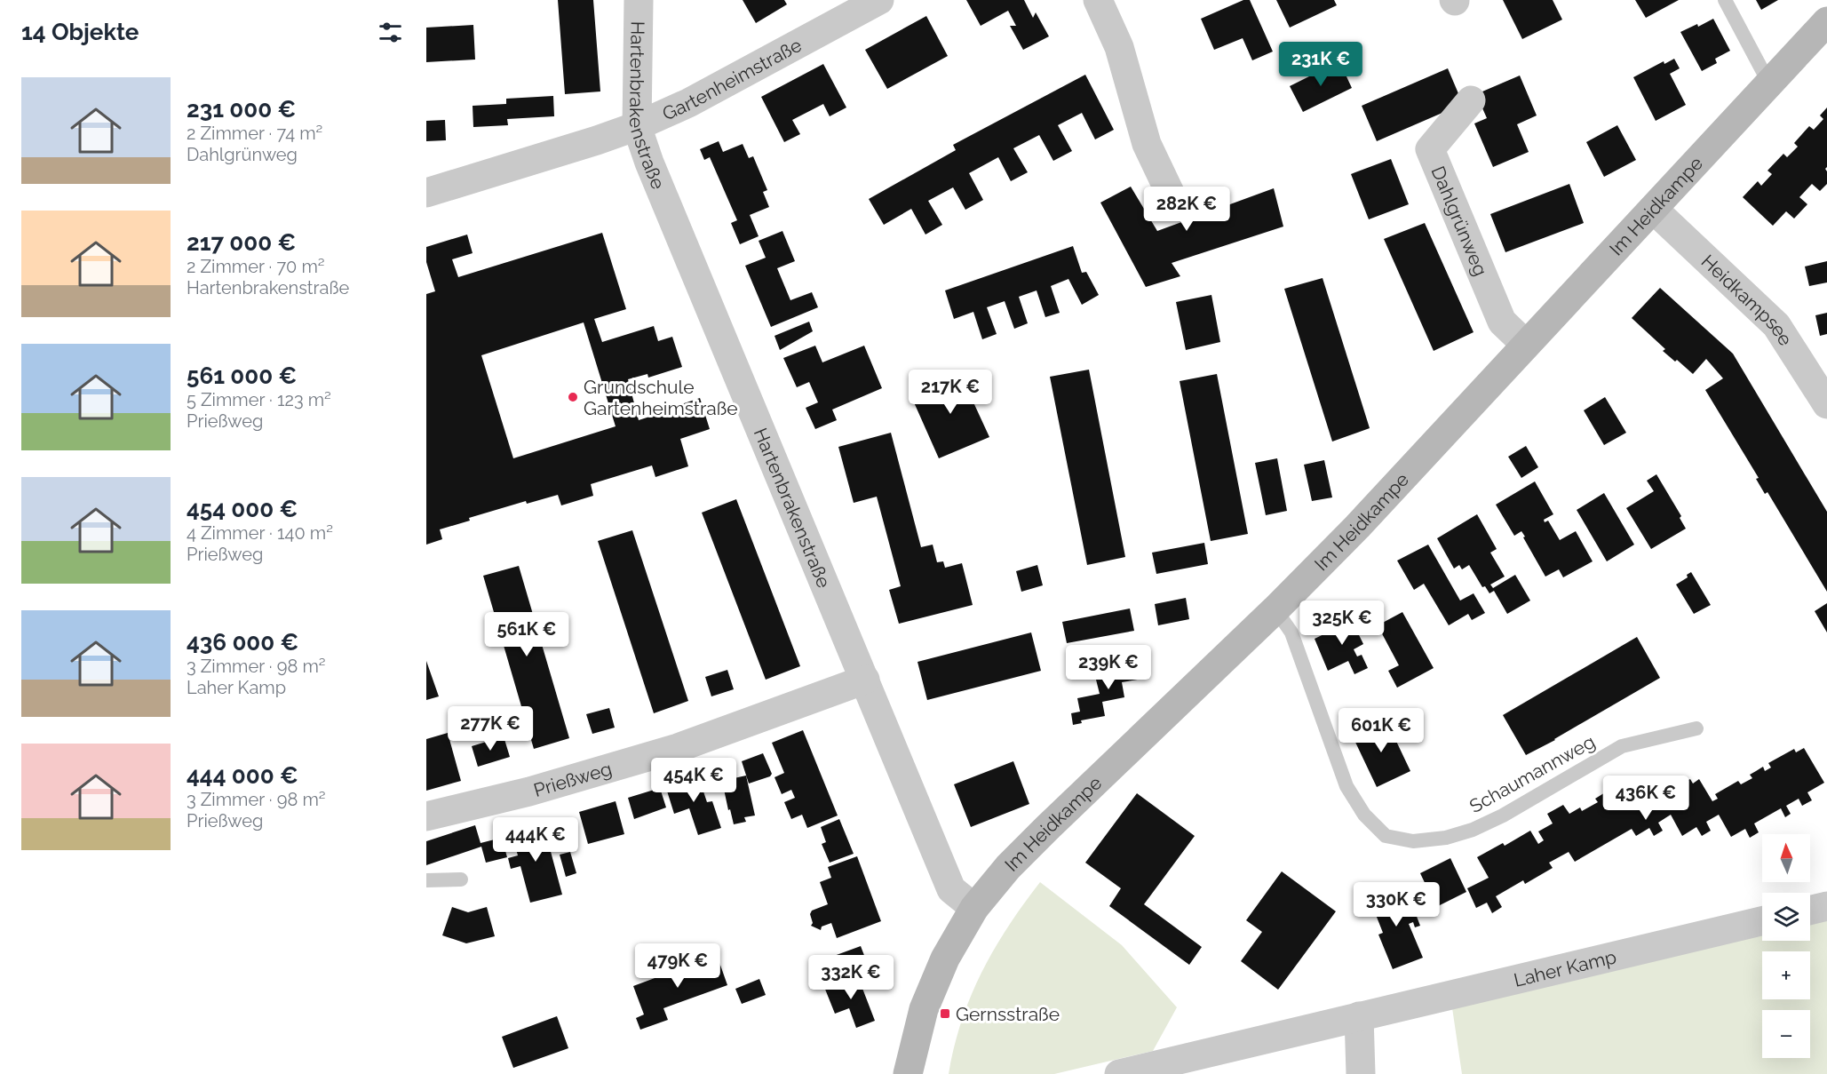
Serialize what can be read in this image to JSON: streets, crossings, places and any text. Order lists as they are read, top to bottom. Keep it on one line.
{"streets":{"street":["Gartenheimstraße","Hartenbrakenstraße","Im Heidkampe","Dahlgrünweg","Heidkampsee","Prießweg","Laher Kamp"],"lane":["Schaumannweg"]},"crossings":[["Gartenheimstraße","Hartenbrakenstraße"],["Hartenbrakenstraße","Im Heidkampe"],["Hartenbrakenstraße","Prießweg"],["Im Heidkampe","Dahlgrünweg"],["Im Heidkampe","Heidkampsee"],["Im Heidkampe","Schaumannweg"]],"places":{"other":["Grundschule Gartenheimstraße"],"transit":["Gernsstraße"]},"north":"top","page":{"heading":"14 Objekte","price":["231K €","282K €","217K €","325K €","561K €","239K €","277K €","601K €","454K €","436K €","444K €","330K €","479K €","332K €"],"list":[{"name":"231 000 €","note":"2 Zimmer · 74 m² · Dahlgrünweg"},{"name":"217 000 €","note":"2 Zimmer · 70 m² · Hartenbrakenstraße"},{"name":"561 000 €","note":"5 Zimmer · 123 m² · Prießweg"},{"name":"454 000 €","note":"4 Zimmer · 140 m² · Prießweg"},{"name":"436 000 €","note":"3 Zimmer · 98 m² · Laher Kamp"},{"name":"444 000 €","note":"3 Zimmer · 98 m² · Prießweg"}],"map_buttons":["+","−"]}}
